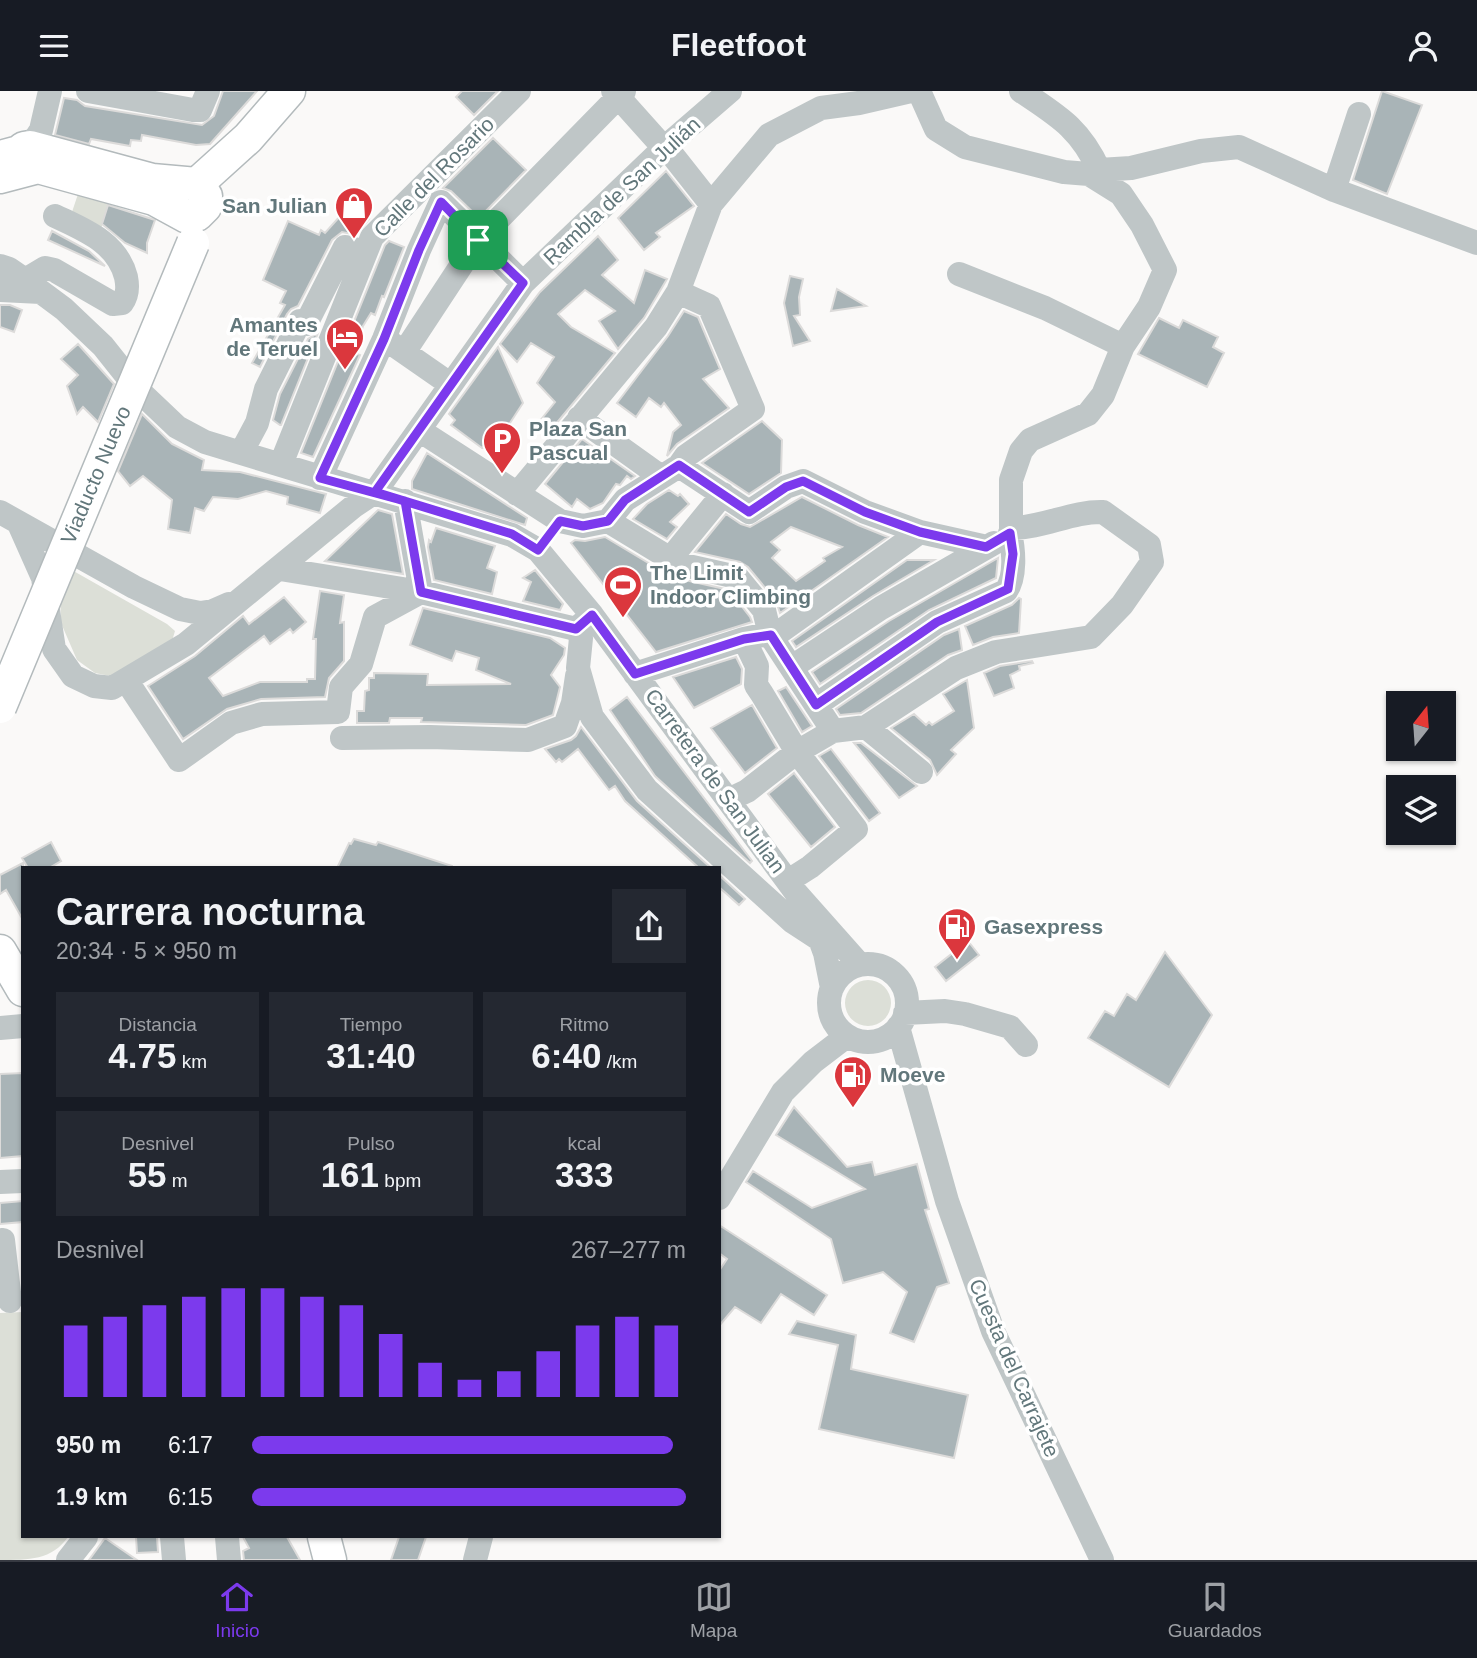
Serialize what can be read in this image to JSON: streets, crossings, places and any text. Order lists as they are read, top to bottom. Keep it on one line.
{"streets":{"main road":["Viaducto Nuevo"],"street":["Calle del Rosario","Rambla de San Julián","Carretera de San Julian","Cuesta del Carrajete"]},"crossings":[["Calle del Rosario","Carretera de San Julian"],["Rambla de San Julián","Carretera de San Julian"],["Carretera de San Julian","Cuesta del Carrajete"]],"places":{"shop":["San Julian"],"hotel":["Amantes de Teruel"],"parking":["Plaza San Pascual"],"sports":["The Limit Indoor Climbing"],"fuel station":["Gasexpress","Moeve"]},"north":"top","page":{"header":"Fleetfoot","heading":["Carrera nocturna","20:34 · 5 × 950 m"],"stats":[["Distancia","4.75 km"],["Tiempo","31:40"],["Ritmo","6:40 /km"],["Desnivel","55 m"],["Pulso","161 bpm"],["kcal","333"]],"chart":["Desnivel","267–277 m"],"list":[{"name":"950 m","note":"6:17"},{"name":"1.9 km","note":"6:15"}],"tabs":["Inicio","Mapa","Guardados"]}}
